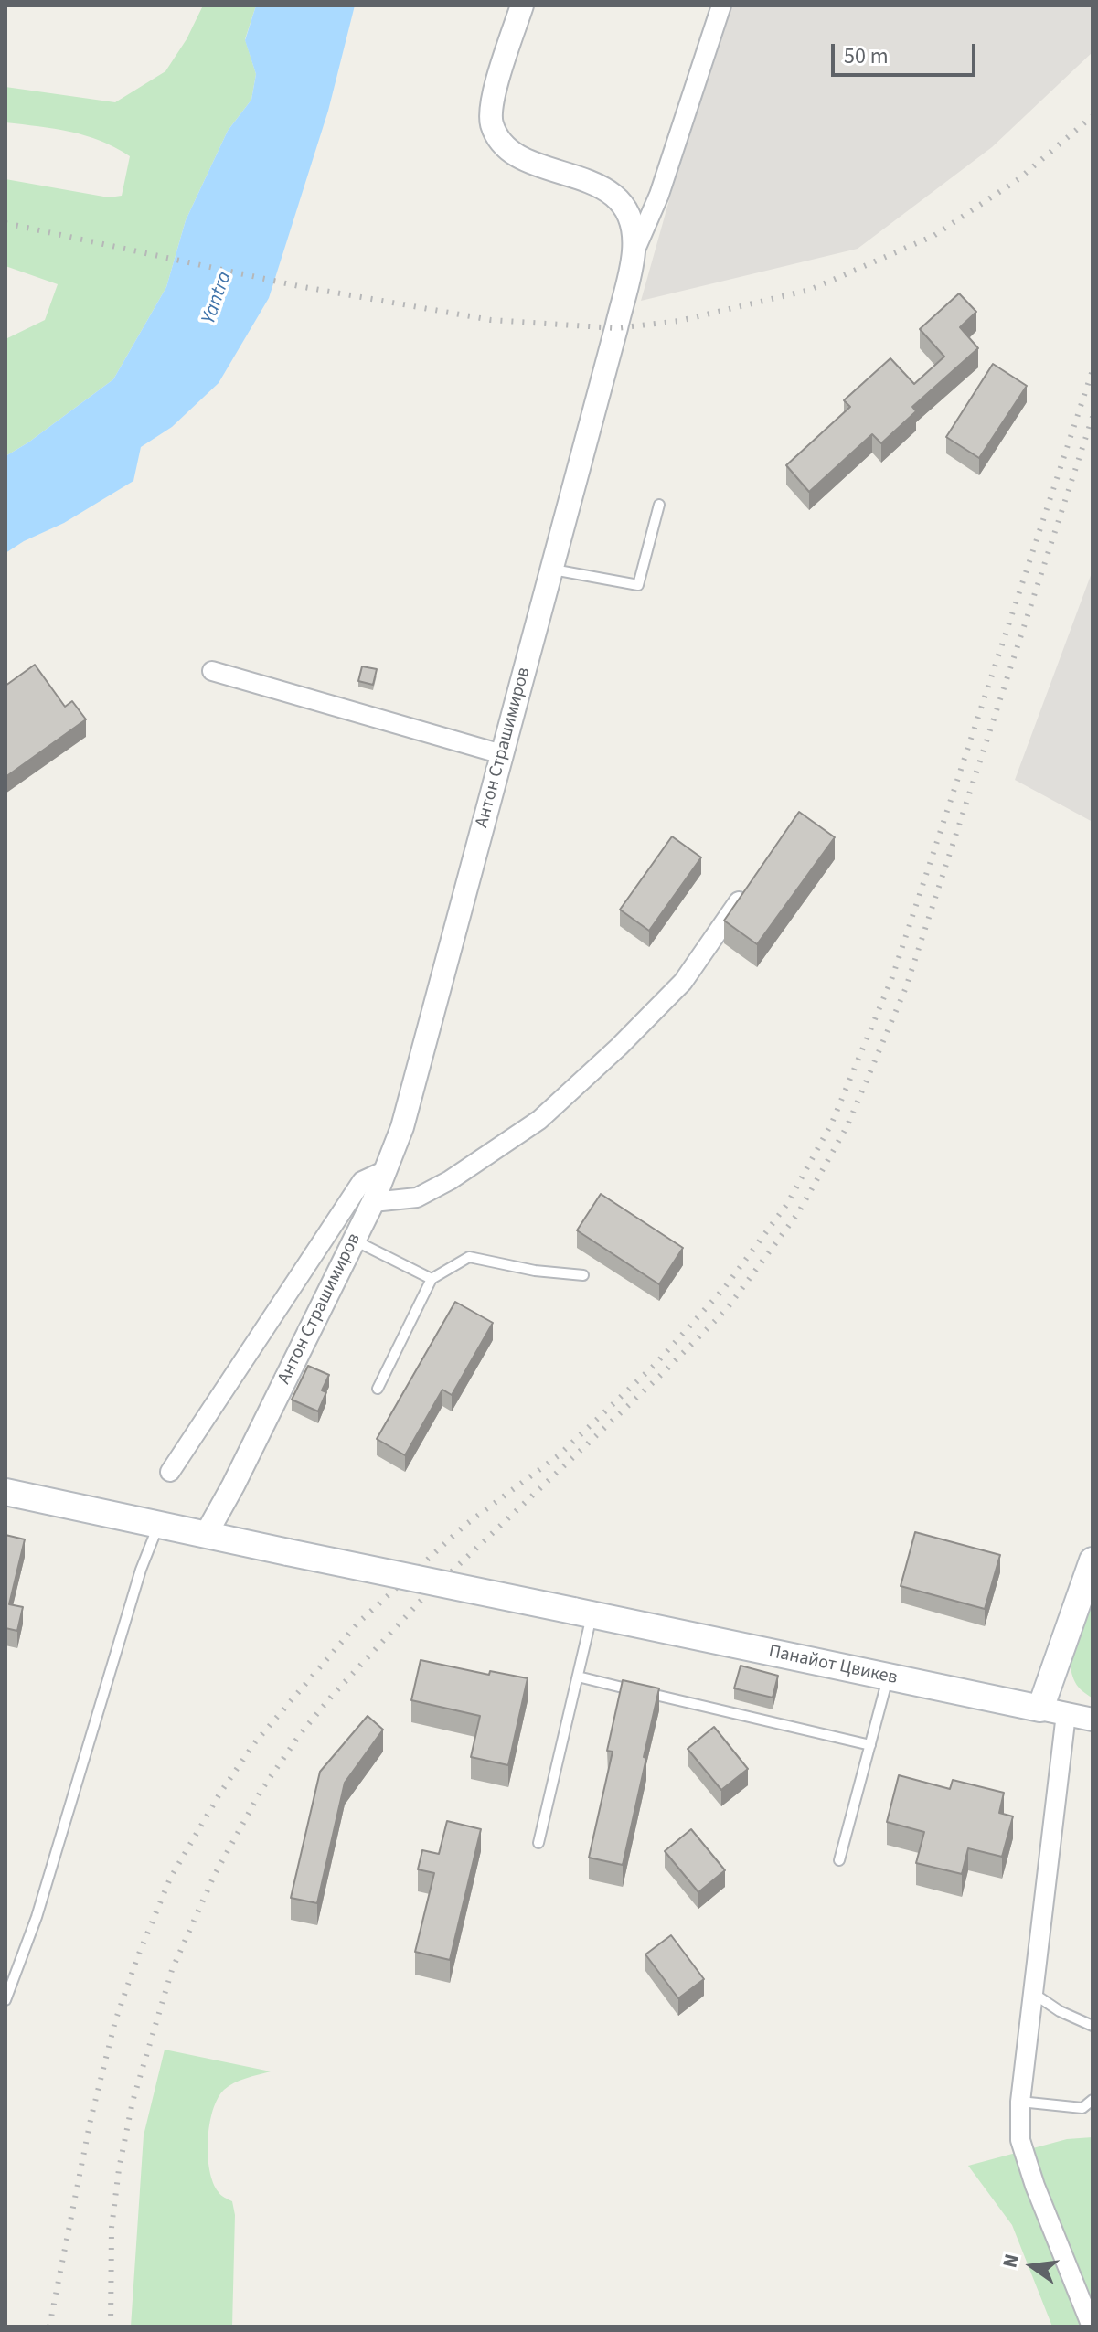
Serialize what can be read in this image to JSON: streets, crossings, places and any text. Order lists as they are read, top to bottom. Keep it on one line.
{"streets":{"main road":["Панайот Цвикев"],"street":["Антон Страшимиров"]},"crossings":[["Антон Страшимиров","Панайот Цвикев"]],"water":["Yantra"],"scale_bar":"50 m","north":"left"}
